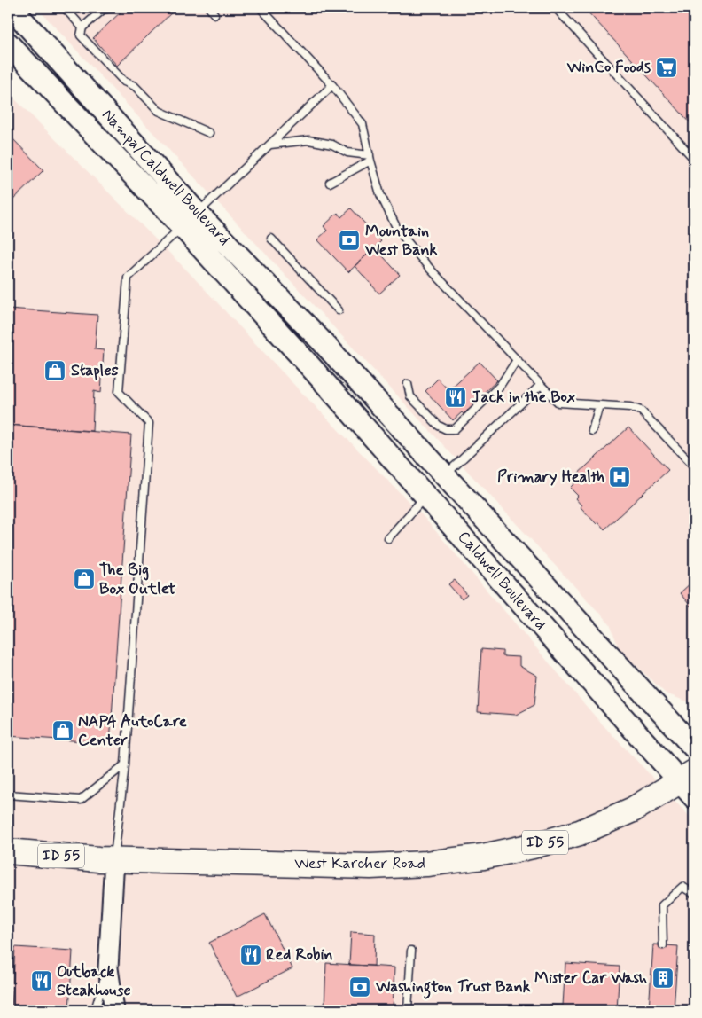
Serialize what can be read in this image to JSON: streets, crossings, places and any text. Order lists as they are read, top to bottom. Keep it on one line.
{"streets":{"highway":["ID 55","West Karcher Road"],"main road":["Nampa/Caldwell Boulevard","Caldwell Boulevard"]},"crossings":[["Nampa/Caldwell Boulevard","Caldwell Boulevard"],["Caldwell Boulevard","West Karcher Road"]],"places":{"supermarket":["WinCo Foods"],"bank":["Mountain West Bank","Washington Trust Bank"],"shop":["Staples","The Big Box Outlet","NAPA AutoCare Center"],"restaurant":["Jack in the Box","Red Robin","Outback Steakhouse"],"hospital":["Primary Health"],"building":["Mister Car Wash"]}}
